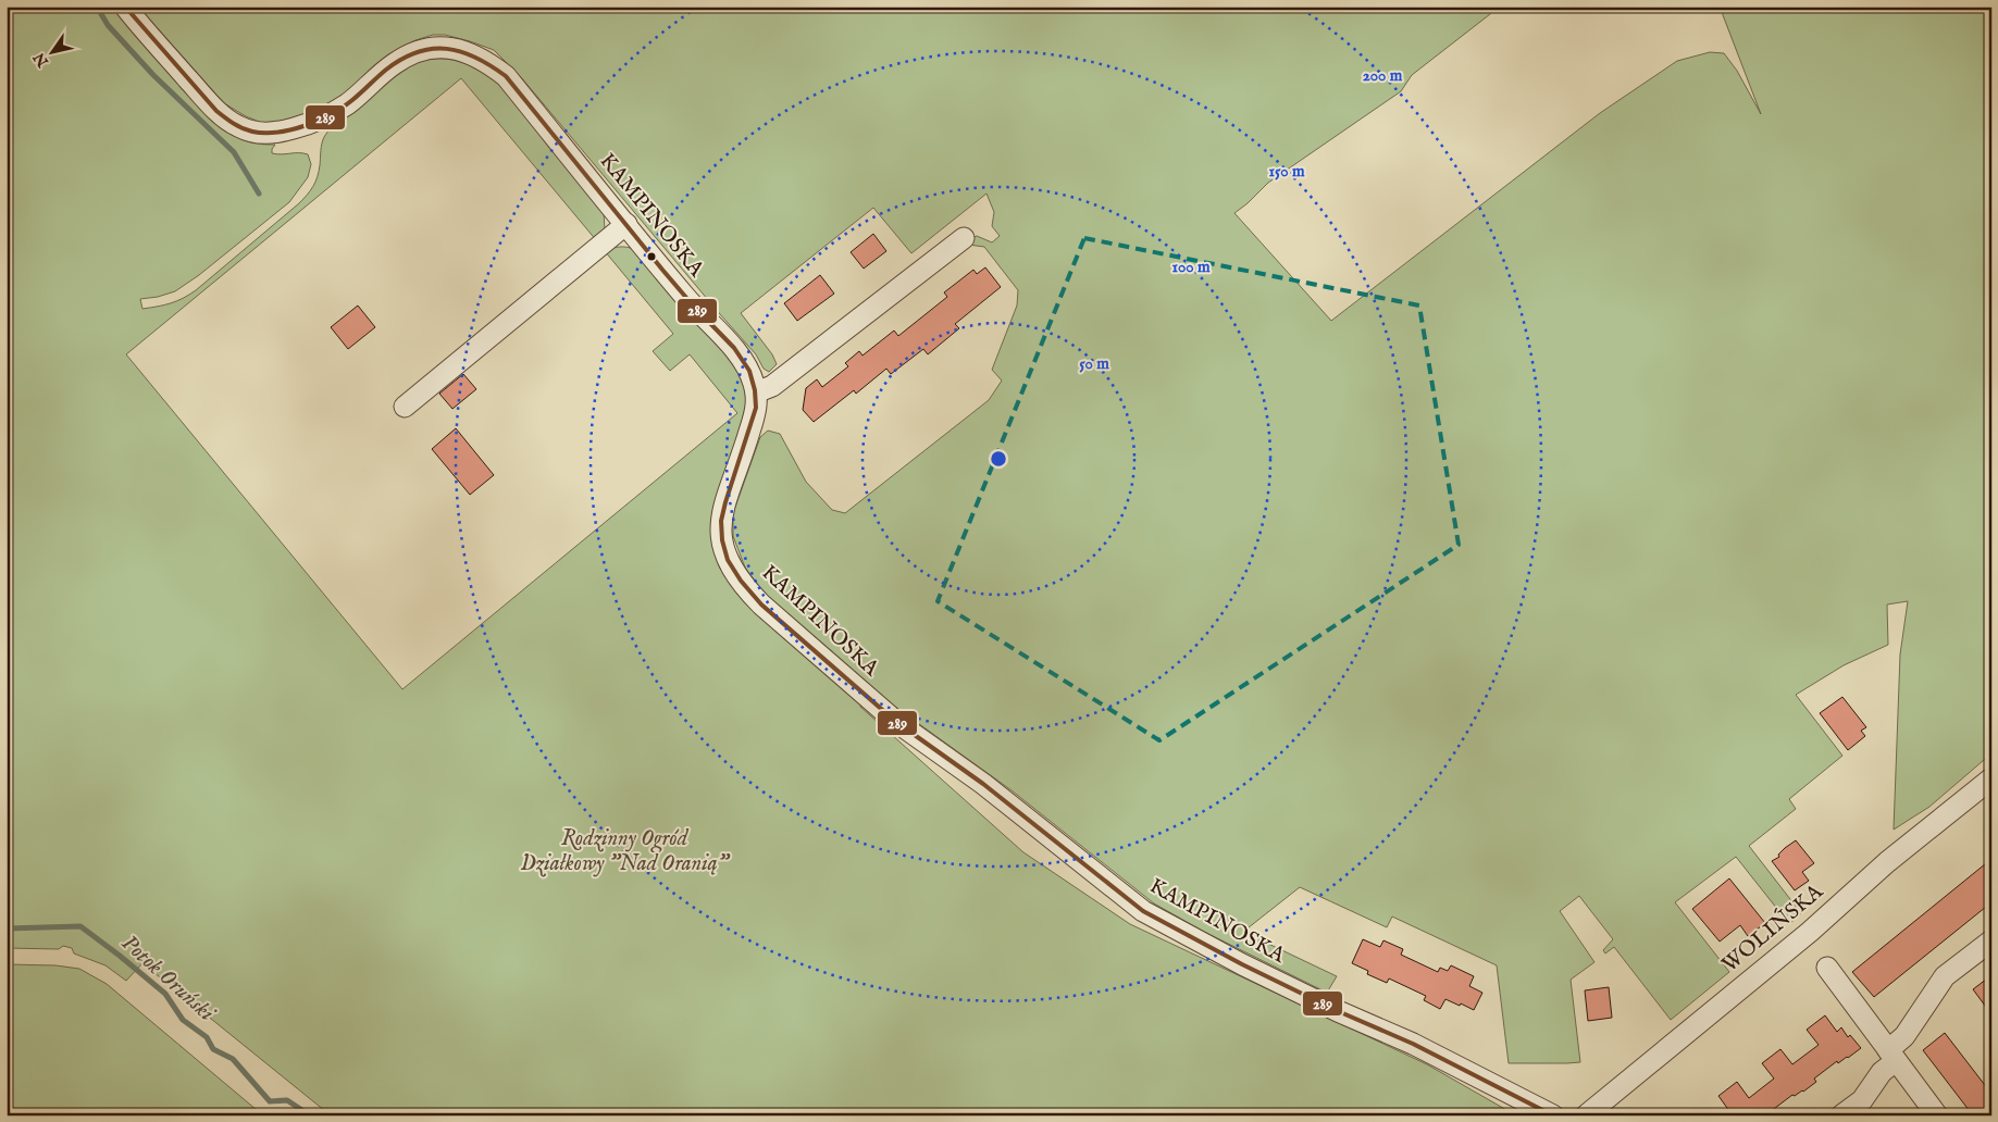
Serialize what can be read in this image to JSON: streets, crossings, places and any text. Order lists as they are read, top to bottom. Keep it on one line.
{"streets":{"street":["KAMPINOSKA","WOLIŃSKA"]},"water":["Potok Oruński"],"parks":["Rodzinny Ogród Działkowy \"Nad Oranią\""],"lines":["transit line 289"],"north":"bottom left","rings":["200 m","150 m","100 m","50 m"]}
